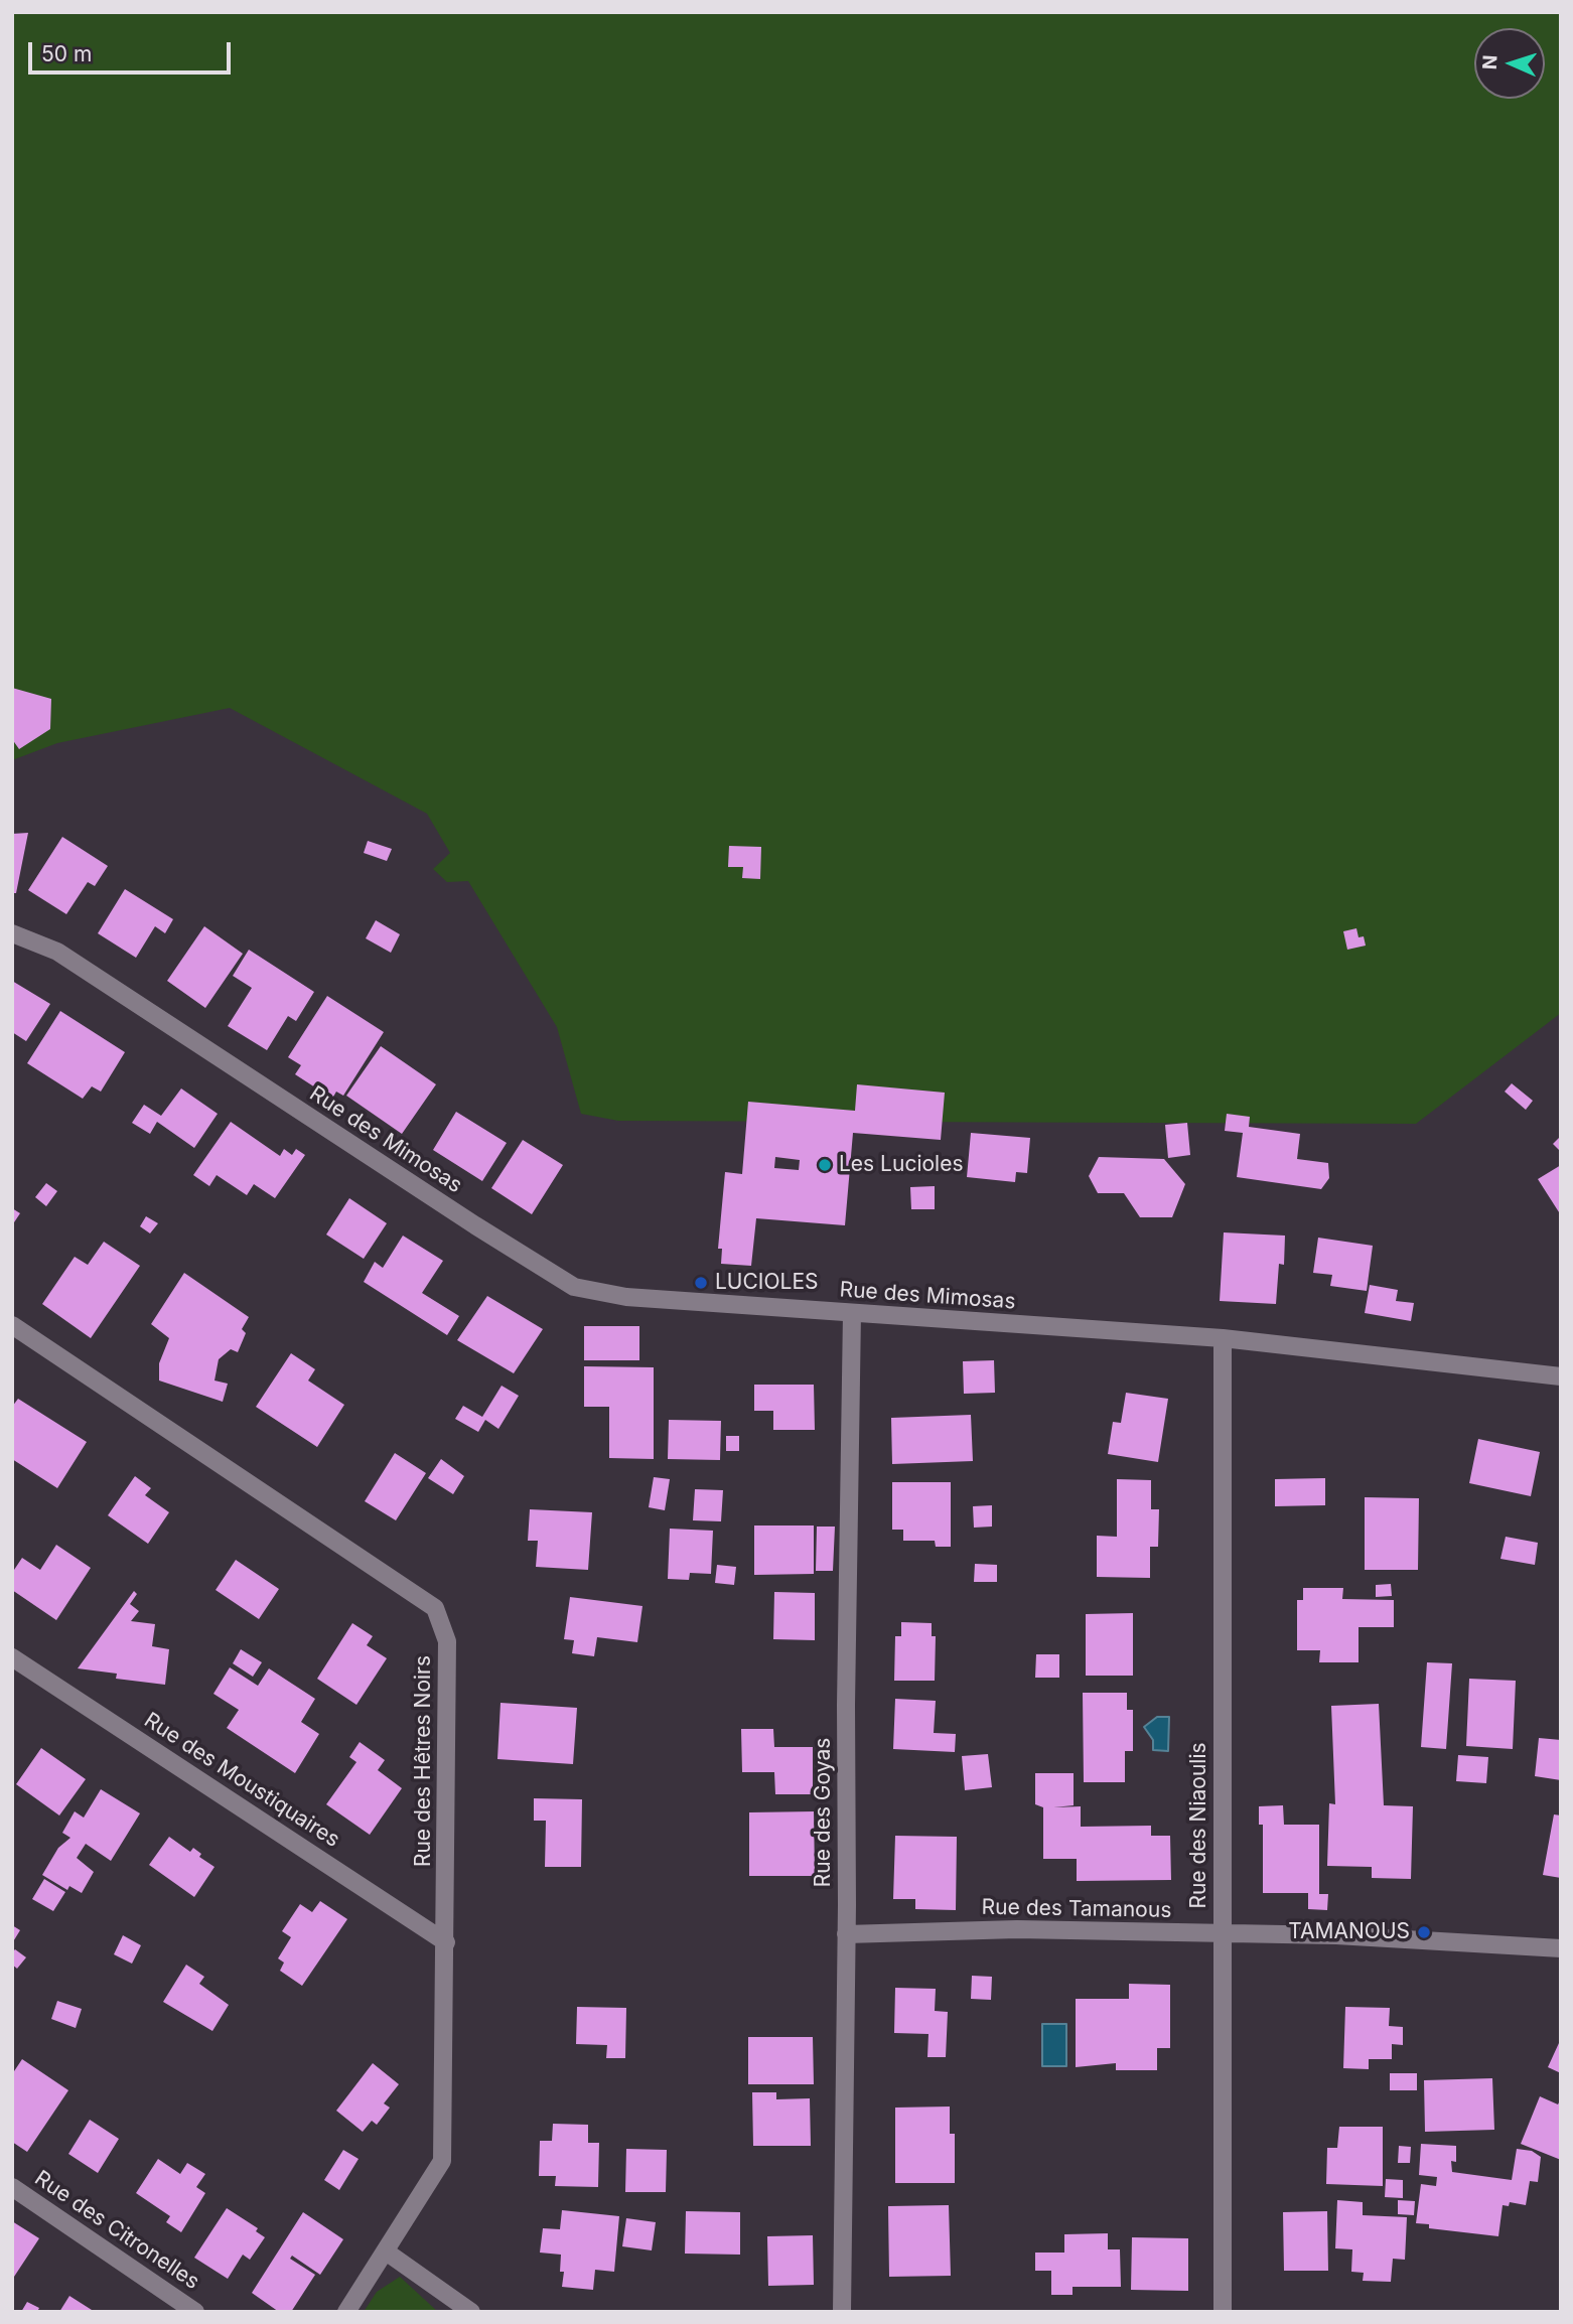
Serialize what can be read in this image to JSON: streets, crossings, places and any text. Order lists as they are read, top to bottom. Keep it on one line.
{"streets":{"street":["Rue des Mimosas","Rue des Hêtres Noirs","Rue des Moustiquaires","Rue des Goyas","Rue des Niaoulis","Rue des Tamanous","Rue des Citronelles"]},"crossings":[["Rue des Mimosas","Rue des Goyas"],["Rue des Mimosas","Rue des Niaoulis"],["Rue des Hêtres Noirs","Rue des Moustiquaires"],["Rue des Goyas","Rue des Tamanous"],["Rue des Niaoulis","Rue des Tamanous"]],"places":["Les Lucioles","LUCIOLES","TAMANOUS"],"scale_bar":"50 m","north":"left"}
